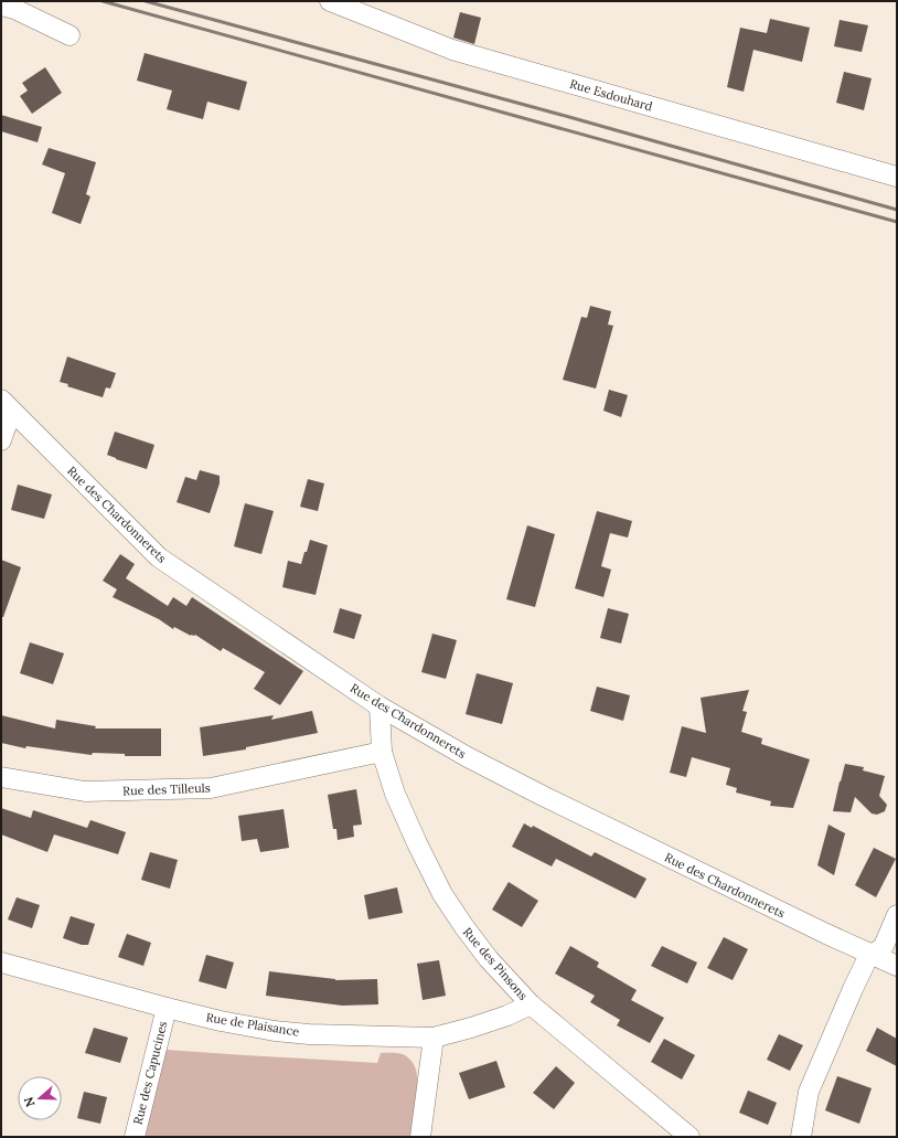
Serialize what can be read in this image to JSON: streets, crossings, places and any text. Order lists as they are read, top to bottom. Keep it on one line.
{"streets":{"street":["Rue Esdouhard","Rue des Chardonnerets","Rue des Tilleuls","Rue des Pinsons","Rue de Plaisance","Rue des Capucines"]},"crossings":[["Rue des Chardonnerets","Rue des Pinsons"],["Rue des Tilleuls","Rue des Pinsons"],["Rue des Pinsons","Rue de Plaisance"],["Rue de Plaisance","Rue des Capucines"]],"north":"left"}
